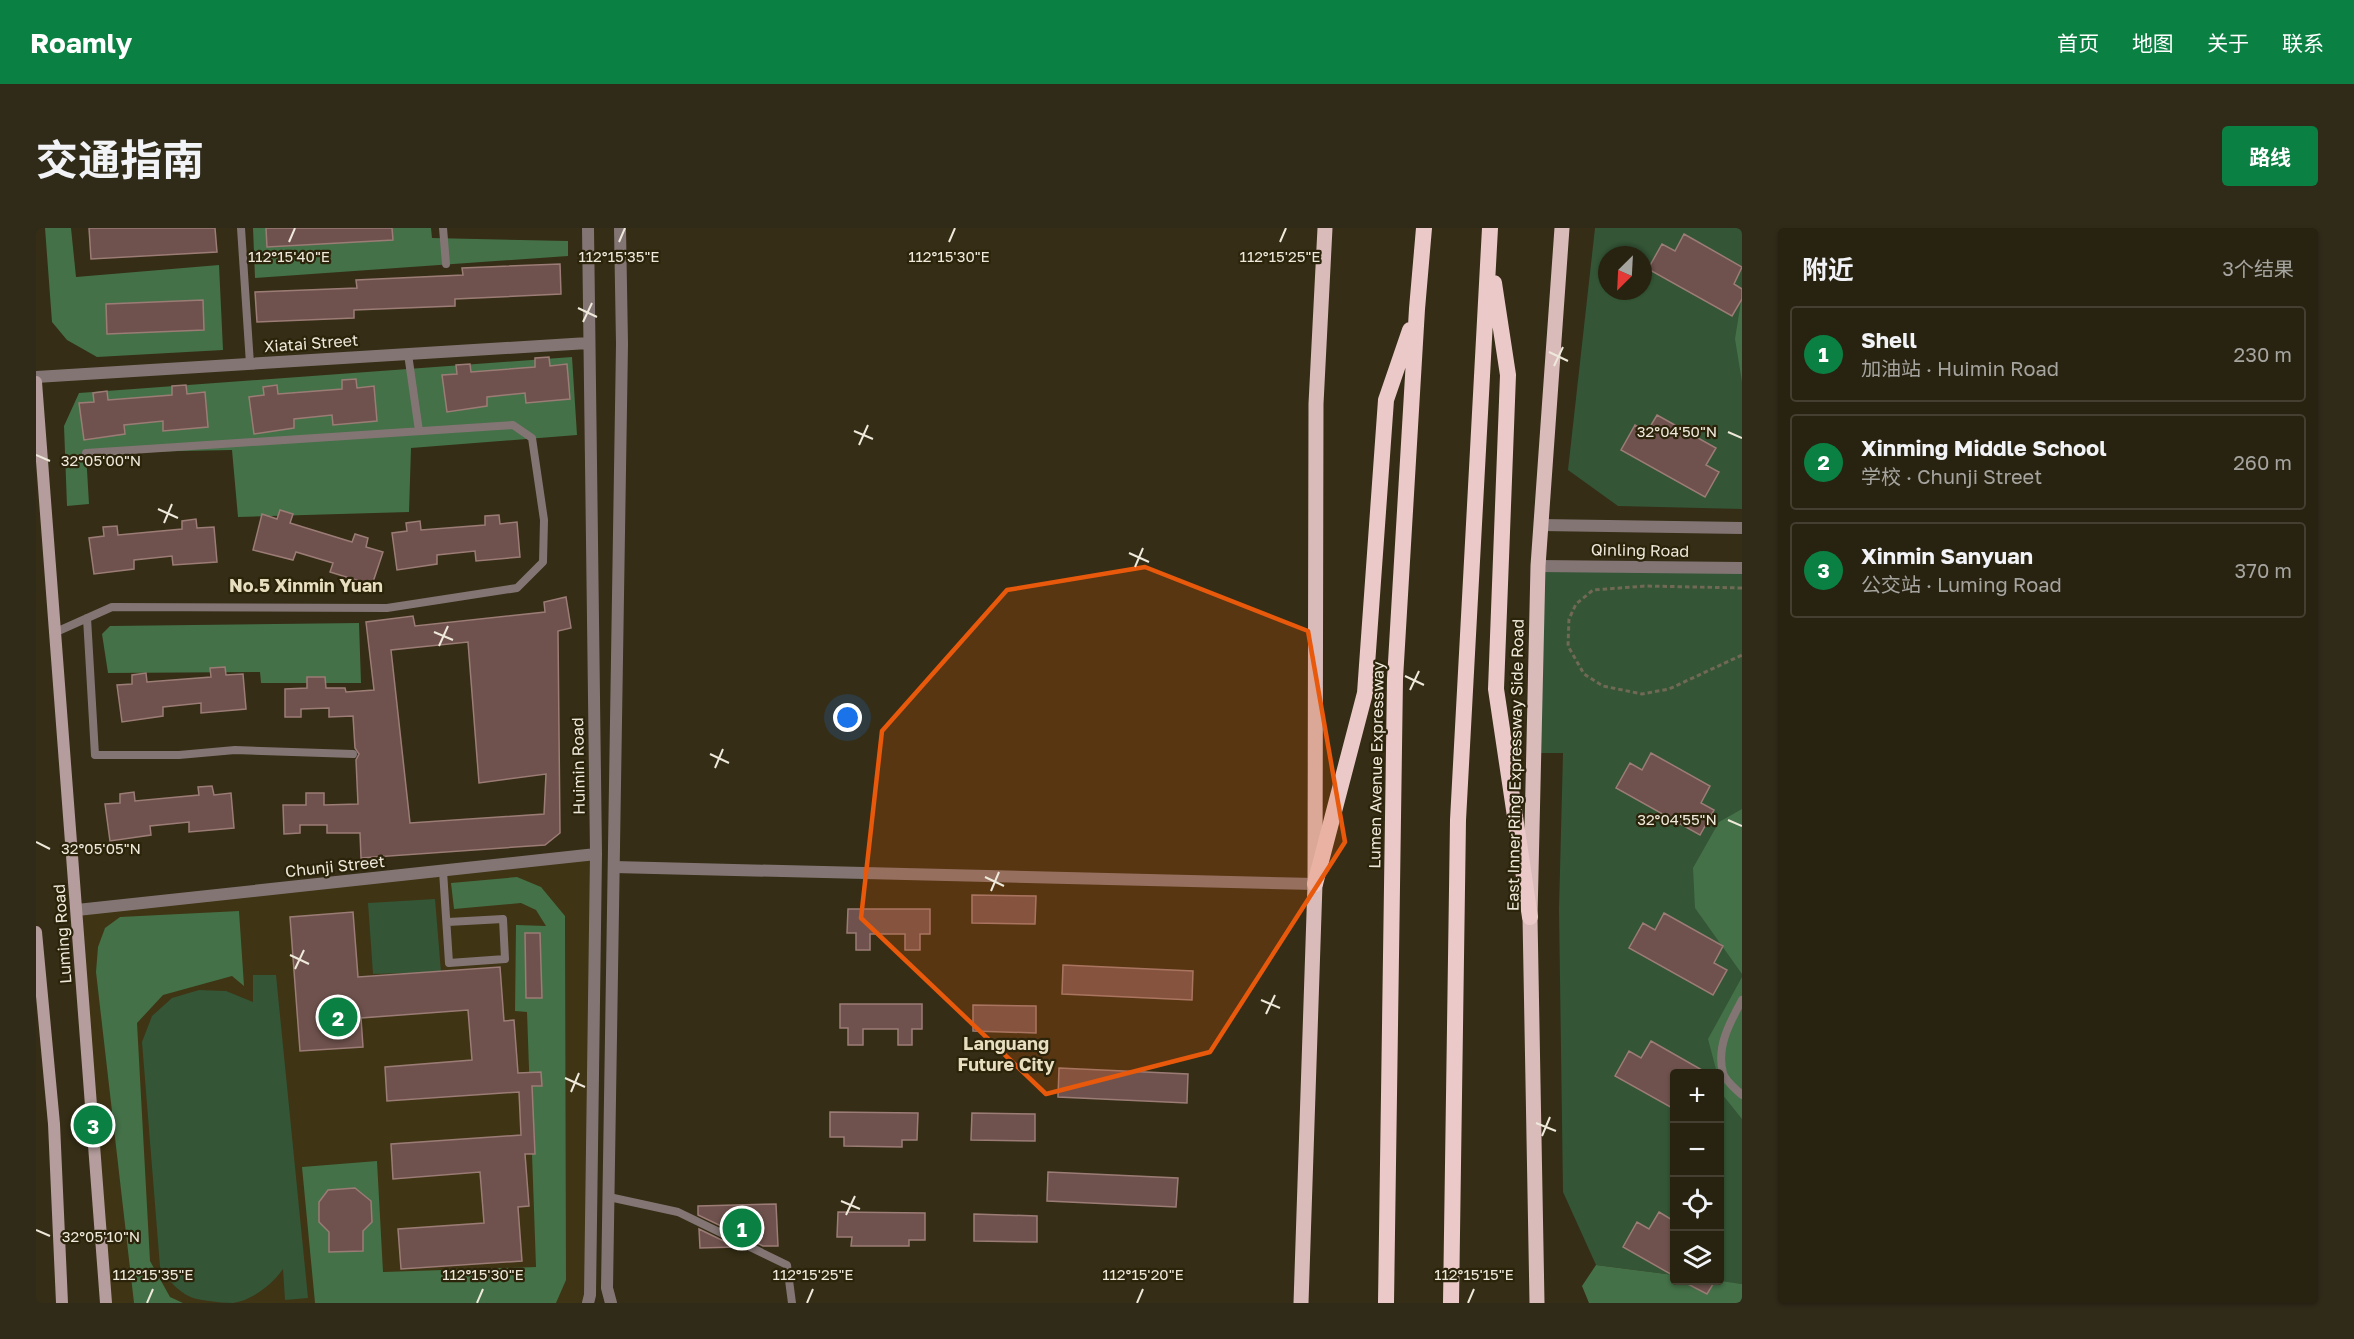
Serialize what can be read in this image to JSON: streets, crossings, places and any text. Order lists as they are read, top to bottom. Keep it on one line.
{"streets":{"highway":["Lumen Avenue Expressway"],"main road":["East Inner Ring Expressway Side Road","Luming Road"],"street":["Xiatai Street","Qinling Road","Huimin Road","Chunji Street"]},"crossings":[["Xiatai Street","Huimin Road"],["Qinling Road","East Inner Ring Expressway Side Road"],["Huimin Road","Chunji Street"],["Chunji Street","Luming Road"]],"districts":["No.5 Xinmin Yuan","Languang Future City"],"north":"bottom left","page":{"header":"Roamly","nav":["首页","地图","关于","联系"],"title":"交通指南","buttons":"路线","heading":["附近","3个结果"],"list":[{"mark":"1","name":"Shell","note":"加油站 · Huimin Road","value":"230 m"},{"mark":"2","name":"Xinming Middle School","note":"学校 · Chunji Street","value":"260 m"},{"mark":"3","name":"Xinmin Sanyuan","note":"公交站 · Luming Road","value":"370 m"}],"pins":["2","3","1"],"map_buttons":["+","−"]},"coordinates":["112°15'40\"E","112°15'35\"E","112°15'30\"E","112°15'25\"E","32°04'50\"N","32°05'00\"N","32°04'55\"N","32°05'05\"N","32°05'10\"N","112°15'20\"E","112°15'15\"E"]}
